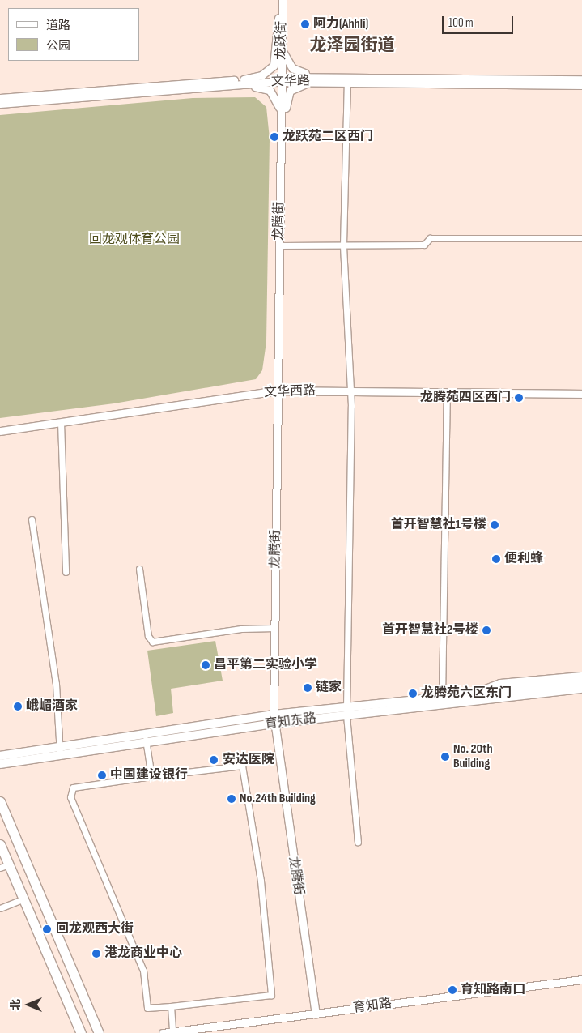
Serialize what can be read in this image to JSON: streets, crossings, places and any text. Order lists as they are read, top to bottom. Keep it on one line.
{"streets":{"main road":["育知东路"],"street":["龙跃街","文华路","龙腾街","文华西路","育知路"]},"crossings":[["龙跃街","文华路"],["龙跃街","龙腾街"],["文华路","龙腾街"],["龙腾街","文华西路"],["龙腾街","育知东路"],["龙腾街","育知路"]],"districts":["龙泽园街道"],"parks":["回龙观体育公园"],"places":["阿力(Ahhli)","龙跃苑二区西门","龙腾苑四区西门","首开智慧社1号楼","便利蜂","首开智慧社2号楼","昌平第二实验小学","链家","龙腾苑六区东门","峨嵋酒家","No. 20th Building","安达医院","中国建设银行","No.24th Building","回龙观西大街","港龙商业中心","育知路南口"],"legend":["道路","公园"],"scale_bar":"100 m","north":"left"}
